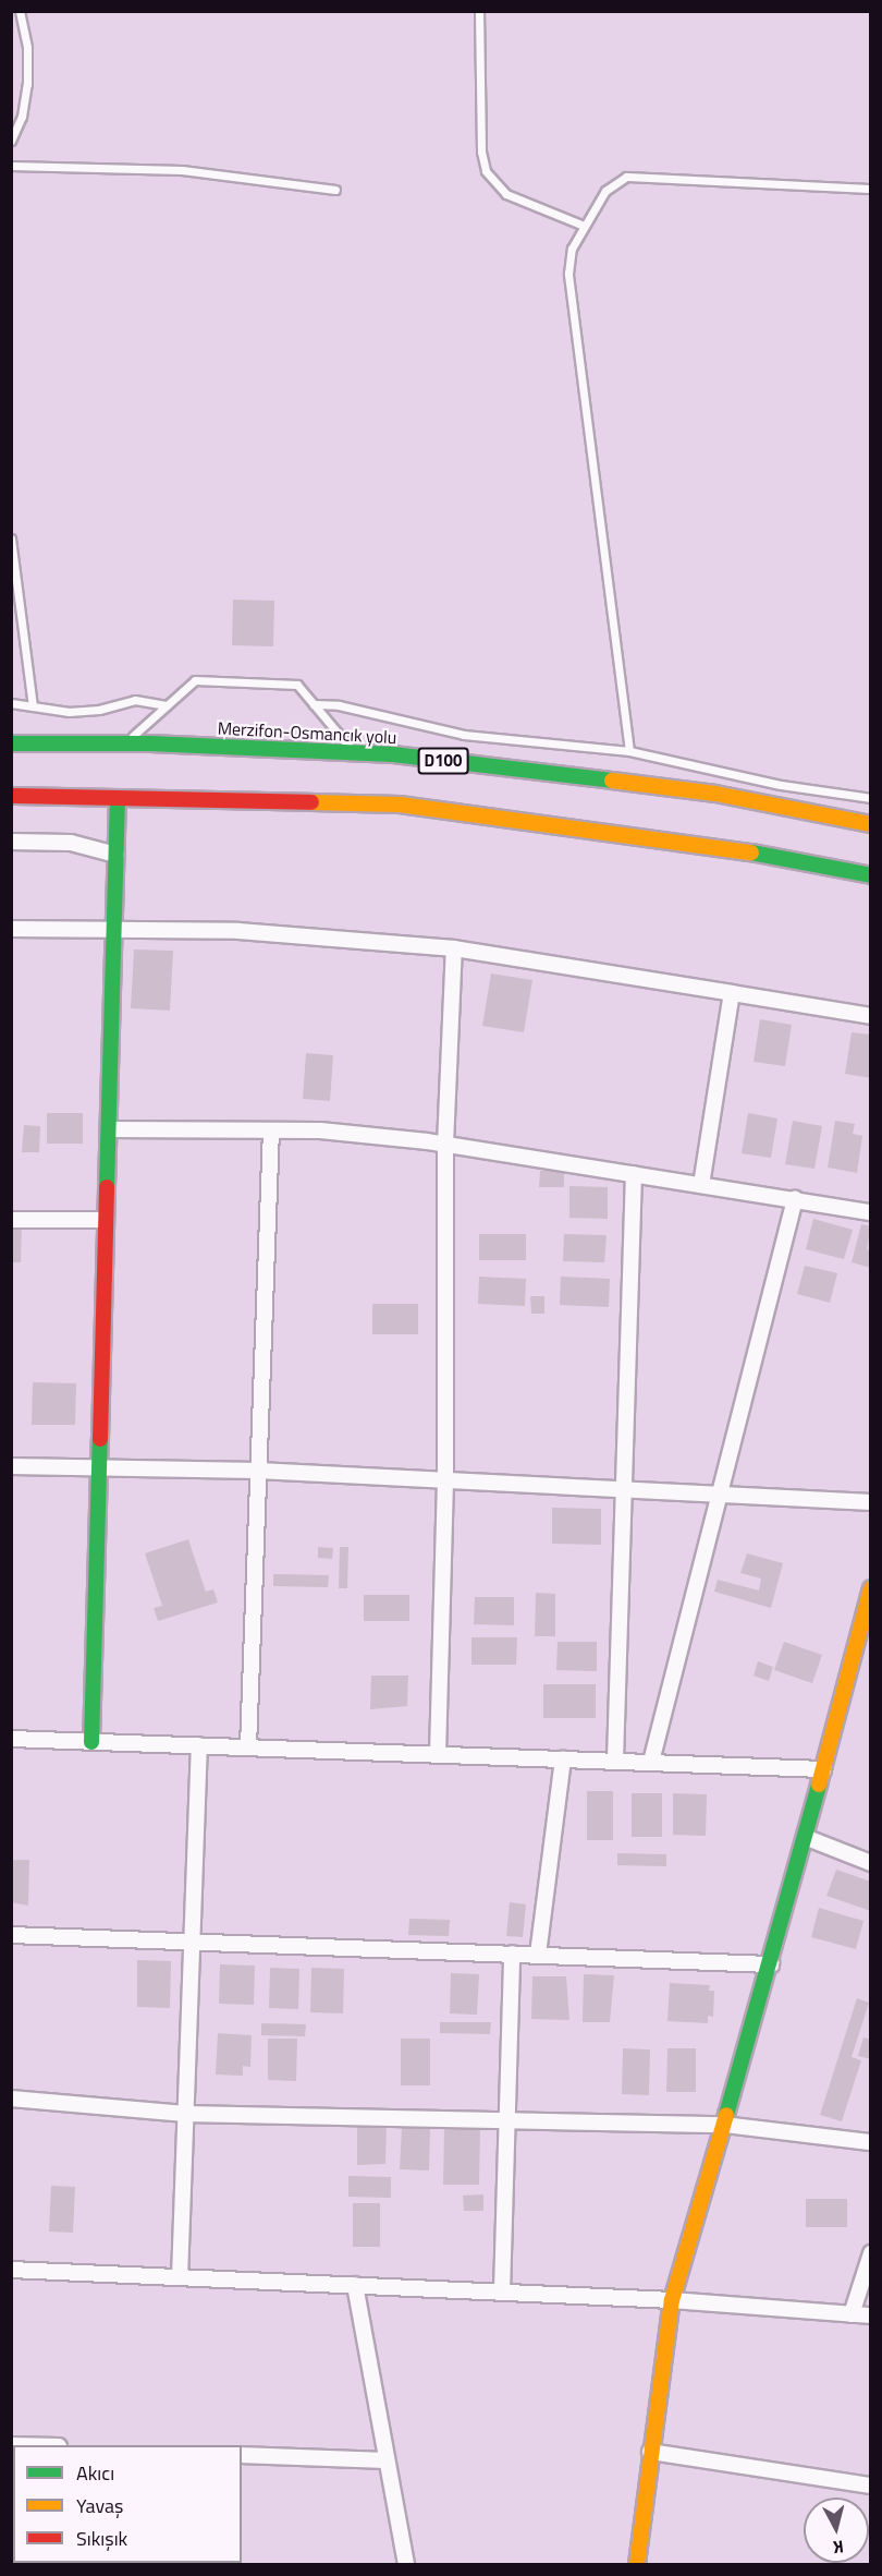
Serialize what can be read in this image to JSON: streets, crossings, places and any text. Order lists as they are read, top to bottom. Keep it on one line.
{"streets":{"main road":["Merzifon-Osmancık yolu","D100"]},"legend":["Akıcı","Yavaş","Sıkışık"],"north":"bottom"}
